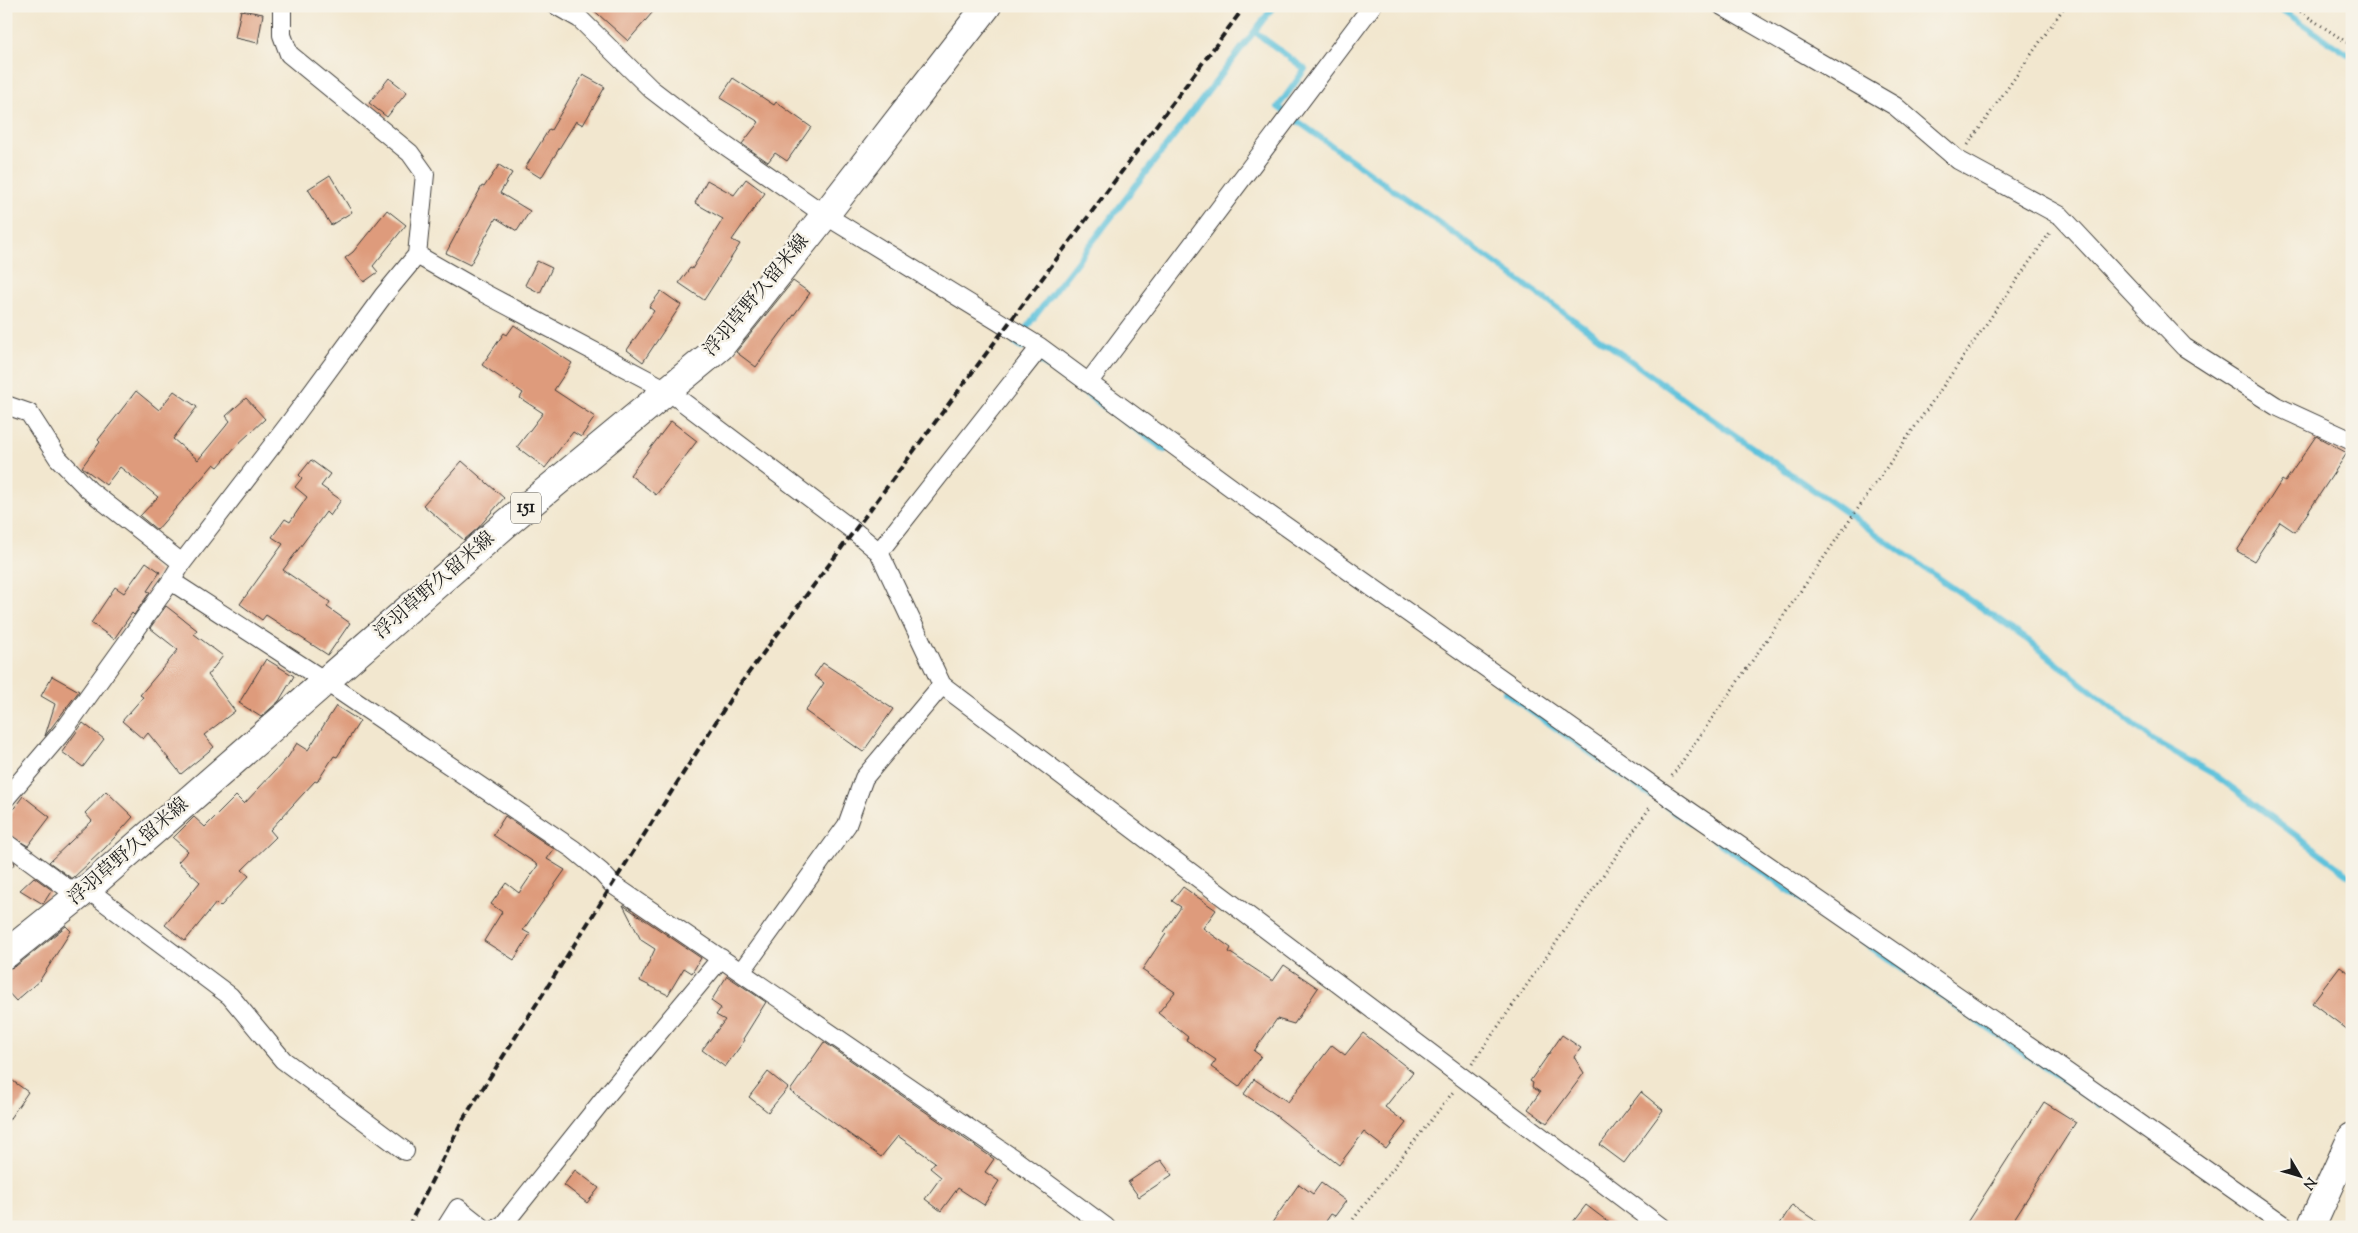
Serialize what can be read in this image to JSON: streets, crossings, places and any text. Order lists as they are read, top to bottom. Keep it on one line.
{"streets":{"main road":["浮羽草野久留米線","151"]},"north":"bottom right"}
